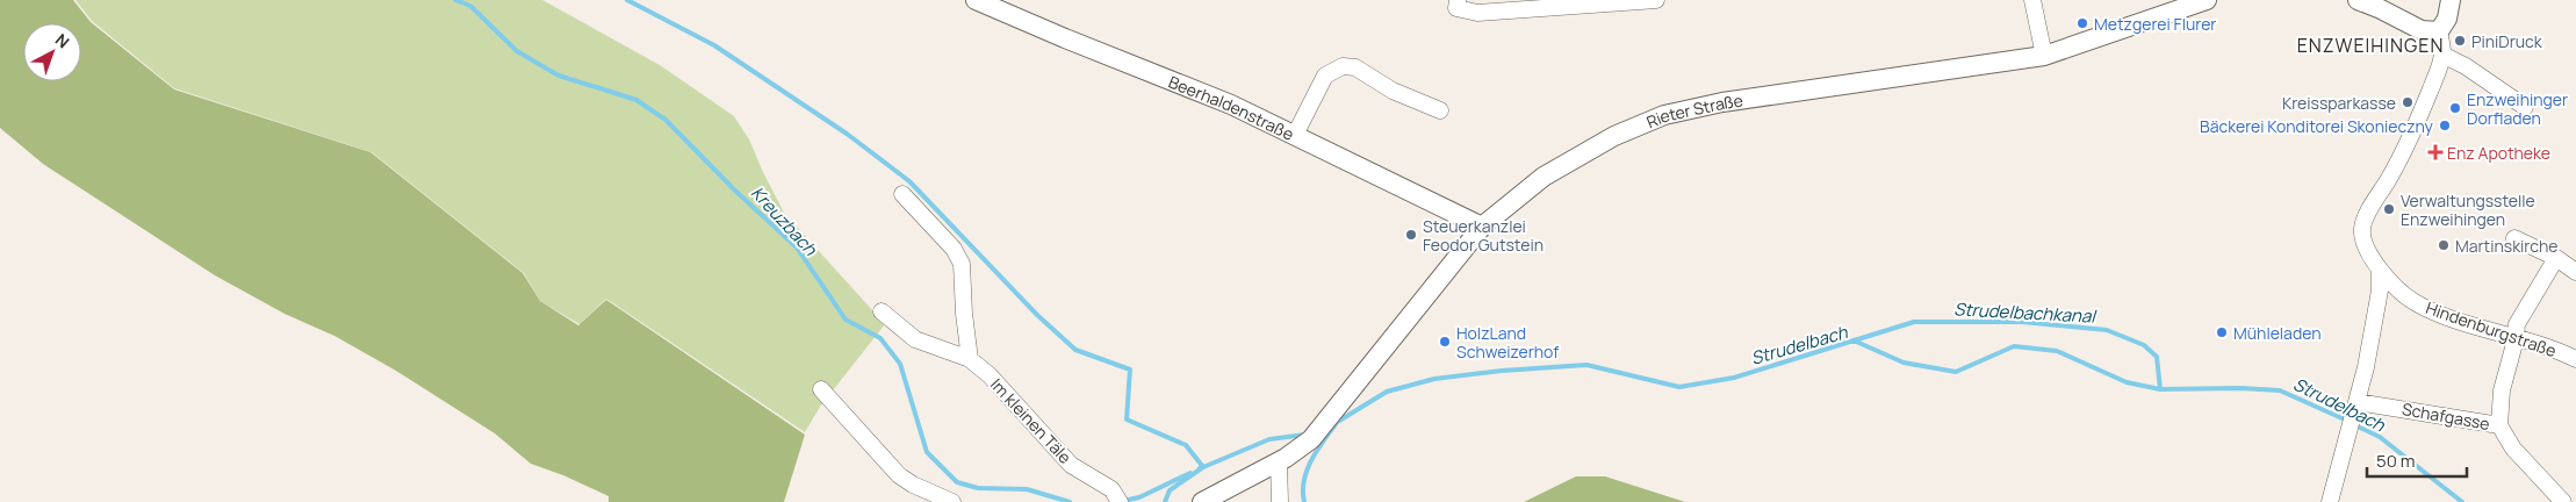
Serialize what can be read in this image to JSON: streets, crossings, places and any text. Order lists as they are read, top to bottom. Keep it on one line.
{"streets":{"street":["Beerhaldenstraße","Rieter Straße","Hindenburgstraße","Schafgasse","Im kleinen Täle"]},"crossings":[["Beerhaldenstraße","Rieter Straße"],["Hindenburgstraße","Schafgasse"]],"districts":["ENZWEIHINGEN"],"water":["Kreuzbach","Strudelbachkanal","Strudelbach"],"places":{"other":["Metzgerei Flurer","PiniDruck","Kreissparkasse","Enzweihinger Dorfladen","Bäckerei Konditorei Skonieczny","Verwaltungsstelle Enzweihingen","Steuerkanzlei Feodor Gutstein","Martinskirche","Mühleladen","HolzLand Schweizerhof"],"health":["Enz Apotheke"]},"scale_bar":"50 m","north":"top right"}
